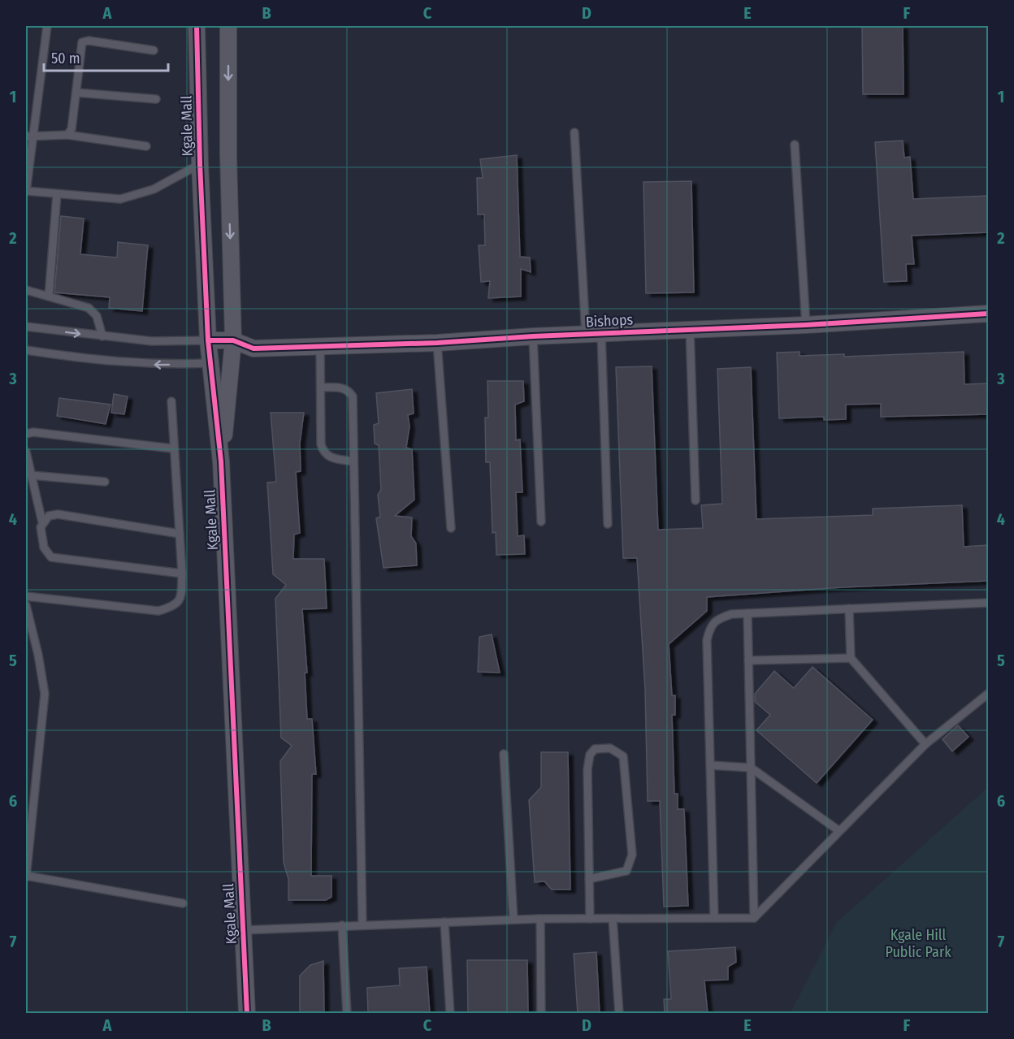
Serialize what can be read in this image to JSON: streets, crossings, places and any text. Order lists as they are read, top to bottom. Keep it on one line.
{"streets":{"street":["Kgale Mall","Bishops"]},"crossings":[["Kgale Mall","Bishops"]],"parks":["Kgale Hill Public Park"],"scale_bar":"50 m","grid":{"columns":["A","B","C","D","E","F"],"rows":["1","2","3","4","5","6","7"]}}
